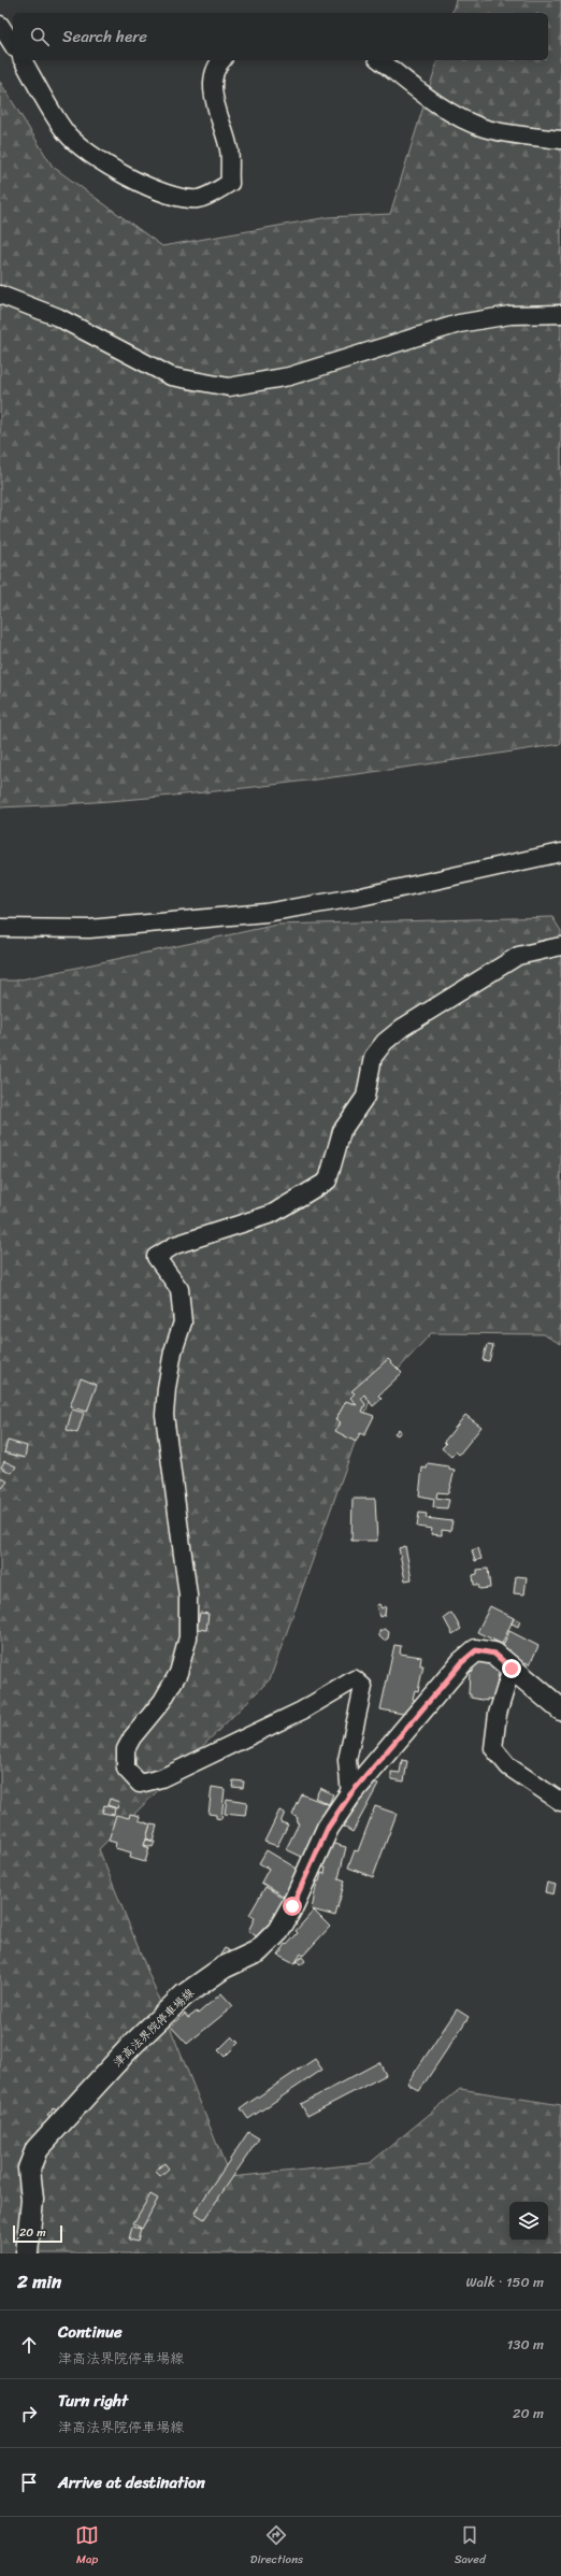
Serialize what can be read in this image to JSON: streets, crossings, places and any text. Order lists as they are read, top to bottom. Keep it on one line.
{"streets":{"main road":["津高法界院停車場線"]},"scale_bar":"20 m","page":{"search":"Search here","scale":"20 m","heading":["2 min","Walk · 150 m"],"list":[["Continue","津高法界院停車場線","130 m"],["Turn right","津高法界院停車場線","20 m"],"Arrive at destination"],"nav":["Map","Directions","Saved"]}}
